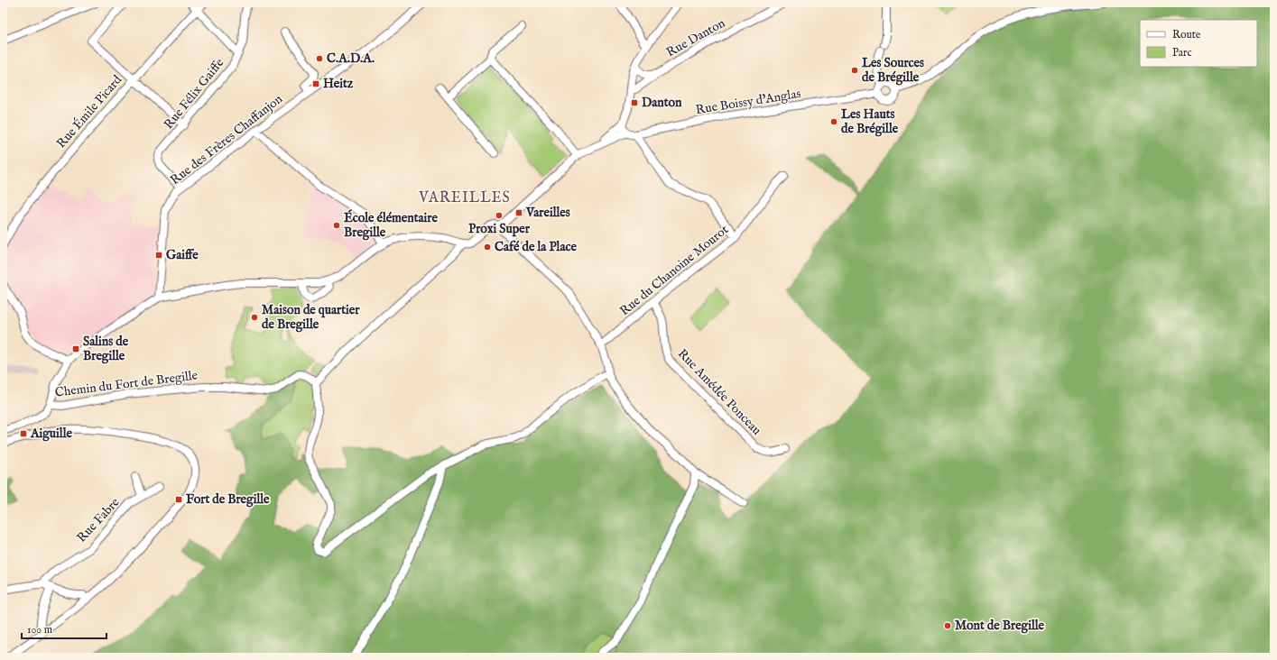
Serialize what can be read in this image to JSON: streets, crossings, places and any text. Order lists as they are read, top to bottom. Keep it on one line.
{"streets":{"street":["Rue Danton","Rue Félix Gaiffe","Rue Boissy d'Anglas","Rue Émile Picard","Rue des Frères Chaffanjon","Rue du Chanoine Mourot","Chemin du Fort de Bregille","Rue Amédée Ponceau","Rue Fabre"]},"crossings":[["Rue Félix Gaiffe","Rue des Frères Chaffanjon"],["Rue du Chanoine Mourot","Rue Amédée Ponceau"]],"districts":["VAREILLES"],"places":{"other":["C.A.D.A.","Les Sources de Brégille","Les Hauts de Brégille","Proxi Super","École élémentaire Bregille","Café de la Place","Maison de quartier de Bregille","Mont de Bregille"],"transit":["Heitz","Danton","Vareilles","Gaiffe","Salins de Bregille","Aiguille","Fort de Bregille"]},"legend":["Route","Parc"],"scale_bar":"100 m"}
